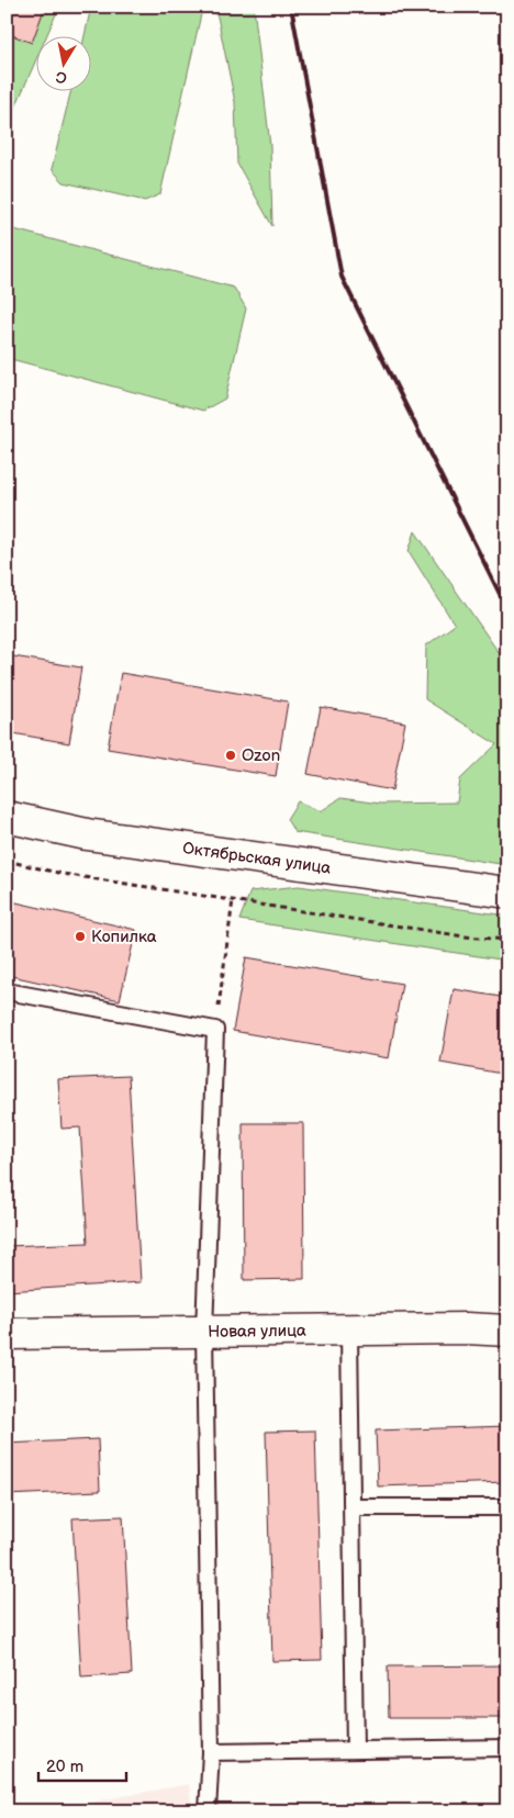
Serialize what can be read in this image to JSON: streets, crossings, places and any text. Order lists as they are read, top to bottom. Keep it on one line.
{"streets":{"main road":["Октябрьская улица","Новая улица"]},"places":["Ozon","Копилка"],"scale_bar":"20 m","north":"bottom"}
